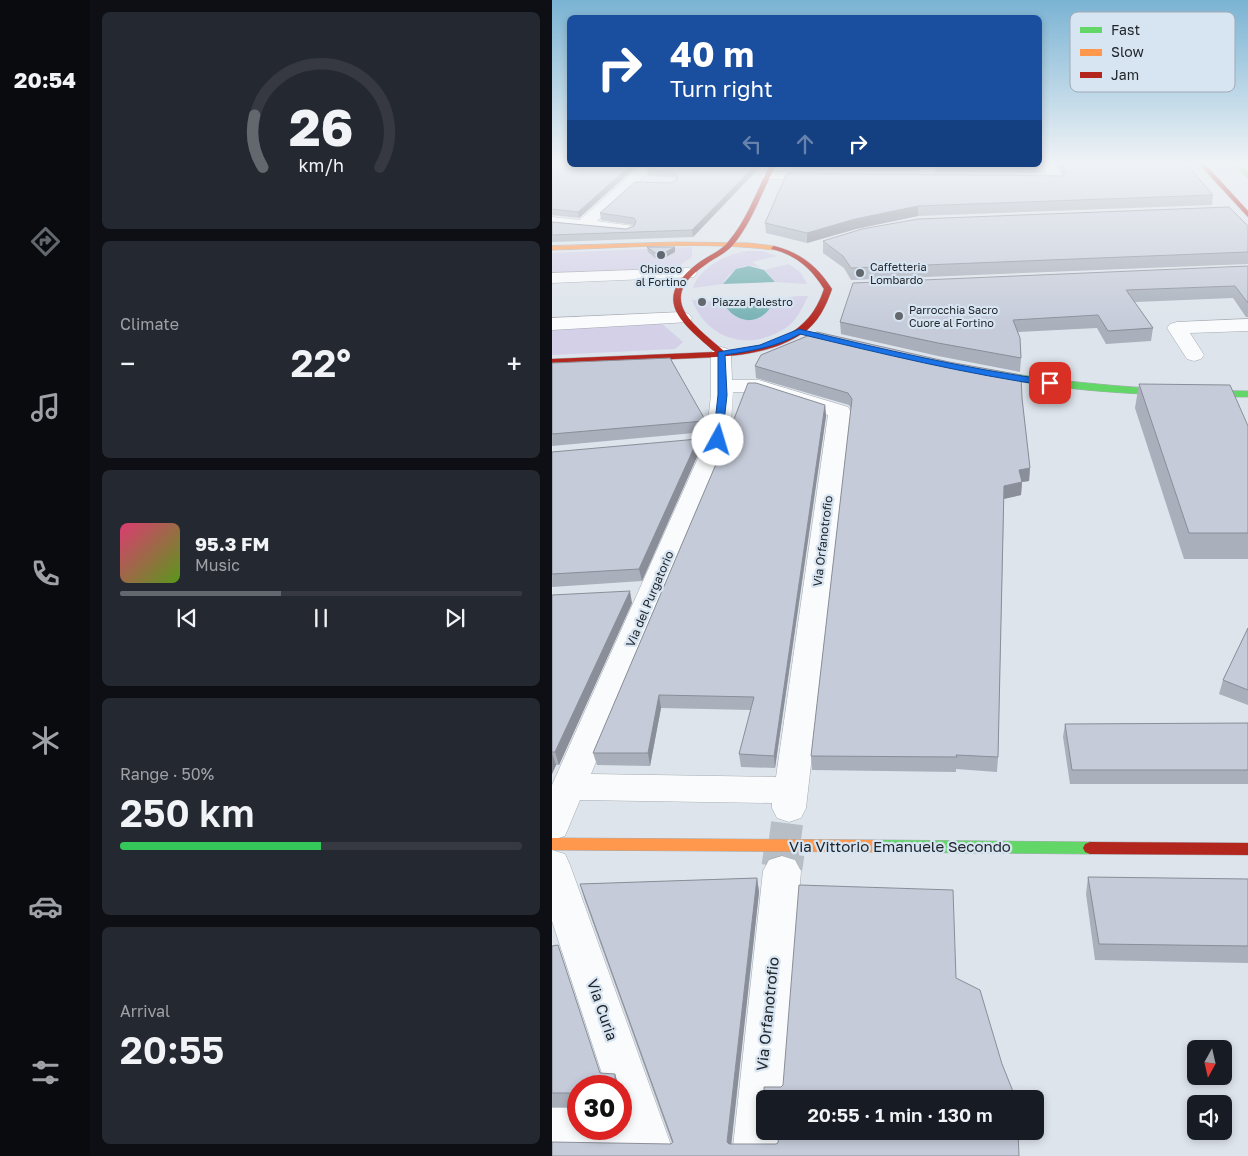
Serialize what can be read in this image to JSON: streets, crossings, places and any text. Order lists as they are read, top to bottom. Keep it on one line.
{"streets":{"main road":["Via Vittorio Emanuele Secondo"],"street":["Via Orfanotrofio","Via del Purgatorio","Via Curia"]},"crossings":[["Via Orfanotrofio","Via del Purgatorio"]],"places":["Chiosco al Fortino","Caffetteria Lombardo","Piazza Palestro","Parrocchia Sacro Cuore al Fortino"],"legend":["Fast","Slow","Jam"],"north":"bottom","page":{"tabs":"20:54","turn":["40 m","Turn right"],"tile":["Climate",["Range · 50%","250 km"],["Arrival","20:55"]],"heat":["−","22°","+"],"song":["95.3 FM","Music"],"limit":"30","trip":"20:55 · 1 min · 130 m","gauge":["26","km/h"]}}
